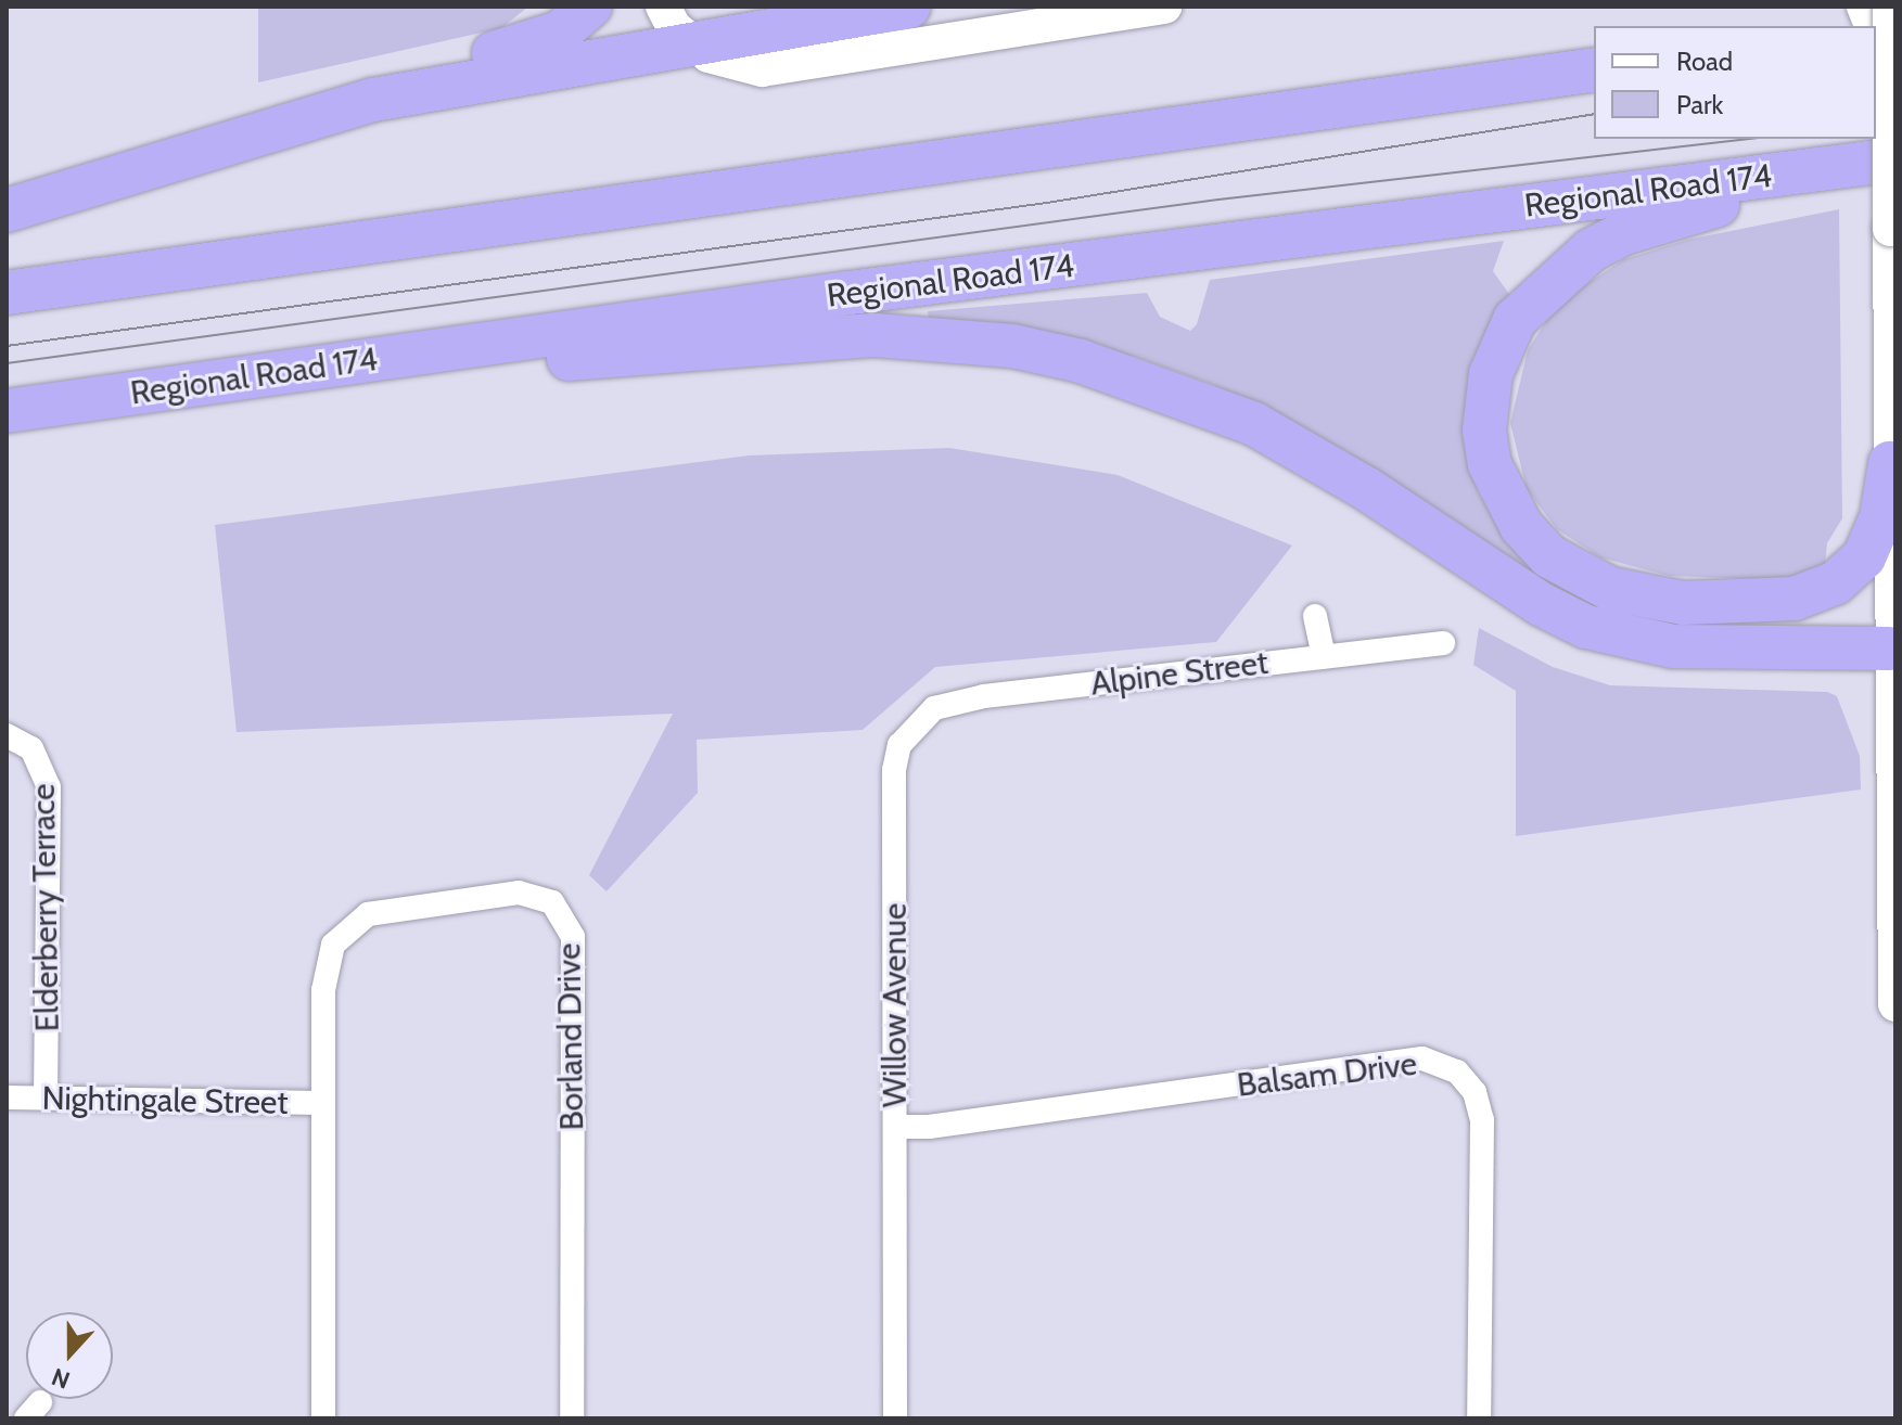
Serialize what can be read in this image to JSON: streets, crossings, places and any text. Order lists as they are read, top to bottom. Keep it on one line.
{"streets":{"highway":["Regional Road 174"],"street":["Alpine Street","Elderberry Terrace","Willow Avenue","Borland Drive","Balsam Drive","Nightingale Street"]},"crossings":[["Alpine Street","Willow Avenue"],["Elderberry Terrace","Nightingale Street"],["Willow Avenue","Balsam Drive"],["Borland Drive","Nightingale Street"]],"legend":["Road","Park"],"north":"bottom"}
